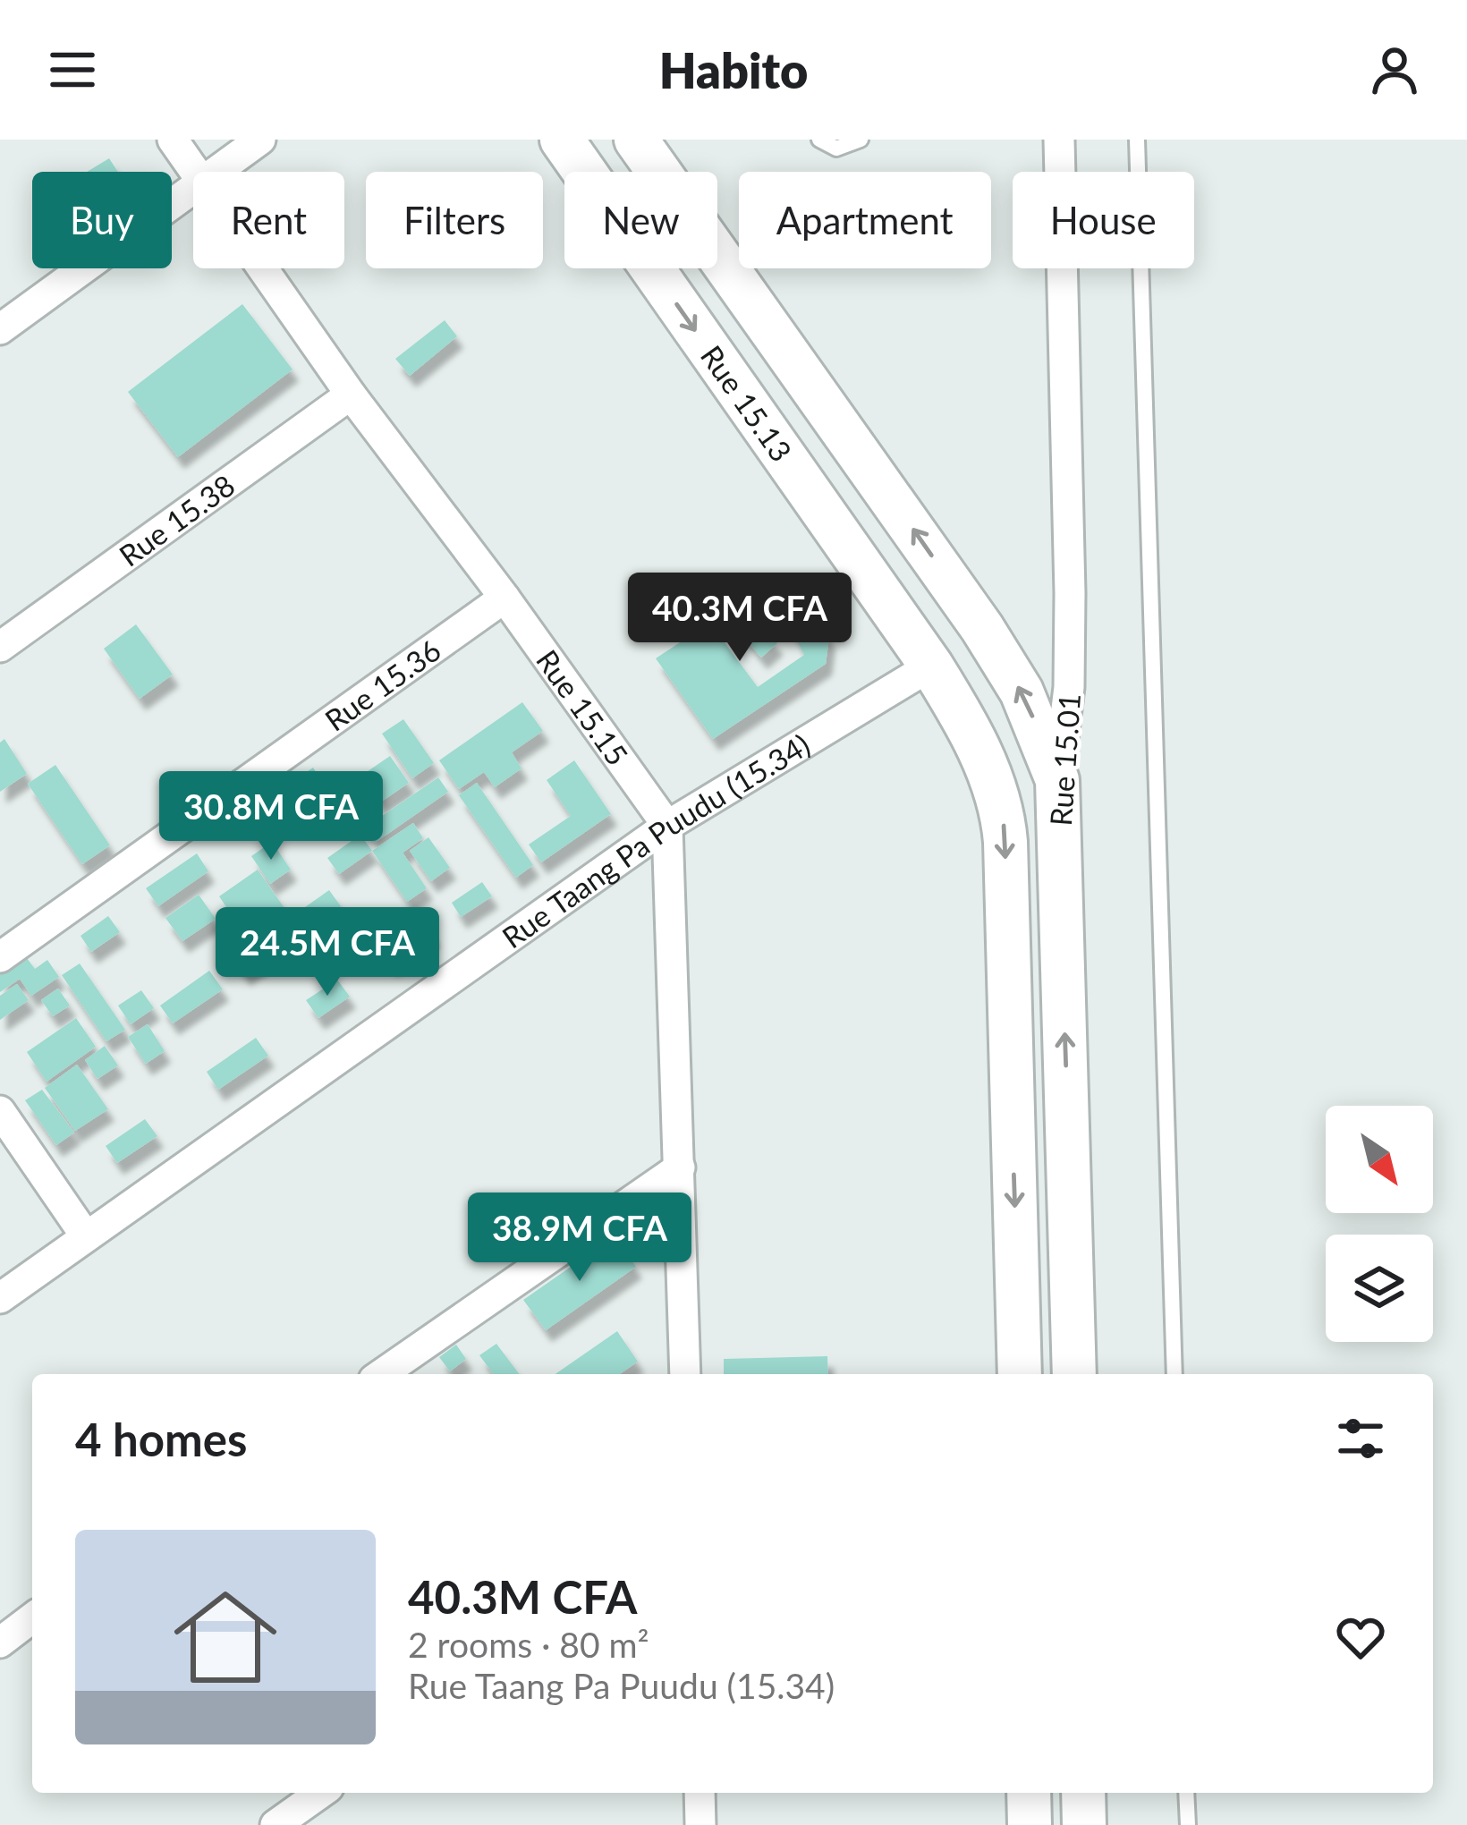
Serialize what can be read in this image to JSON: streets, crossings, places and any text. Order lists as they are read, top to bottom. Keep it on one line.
{"streets":{"main road":["Rue 15.13","Rue 15.01"],"street":["Rue 15.38","Rue 15.36","Rue 15.15","Rue Taang Pa Puudu (15.34)"]},"crossings":[["Rue 15.13","Rue 15.01"],["Rue 15.13","Rue Taang Pa Puudu (15.34)"],["Rue 15.38","Rue 15.15"],["Rue 15.36","Rue 15.15"],["Rue 15.15","Rue Taang Pa Puudu (15.34)"],["Rue 15.01","Rue Taang Pa Puudu (15.34)"]],"north":"bottom right","page":{"header":"Habito","chip":["Buy","Rent","Filters","New","Apartment","House"],"price":["40.3M CFA","30.8M CFA","24.5M CFA","38.9M CFA"],"heading":"4 homes","list":[{"name":"40.3M CFA","note":"2 rooms · 80 m² · Rue Taang Pa Puudu (15.34)"}]}}
